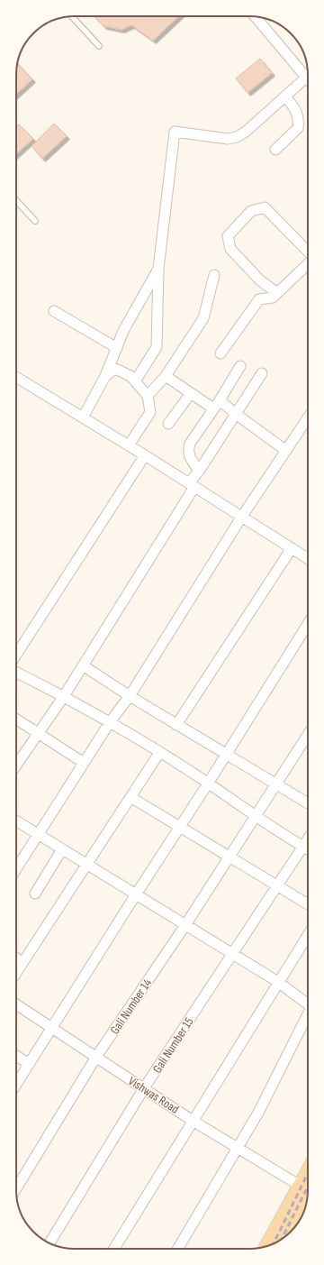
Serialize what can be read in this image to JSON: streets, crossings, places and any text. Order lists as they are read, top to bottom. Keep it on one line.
{"streets":{"street":["Gali Number 14","Gali Number 15","Vishwas Road"]},"crossings":[["Gali Number 14","Vishwas Road"],["Gali Number 15","Vishwas Road"]]}
